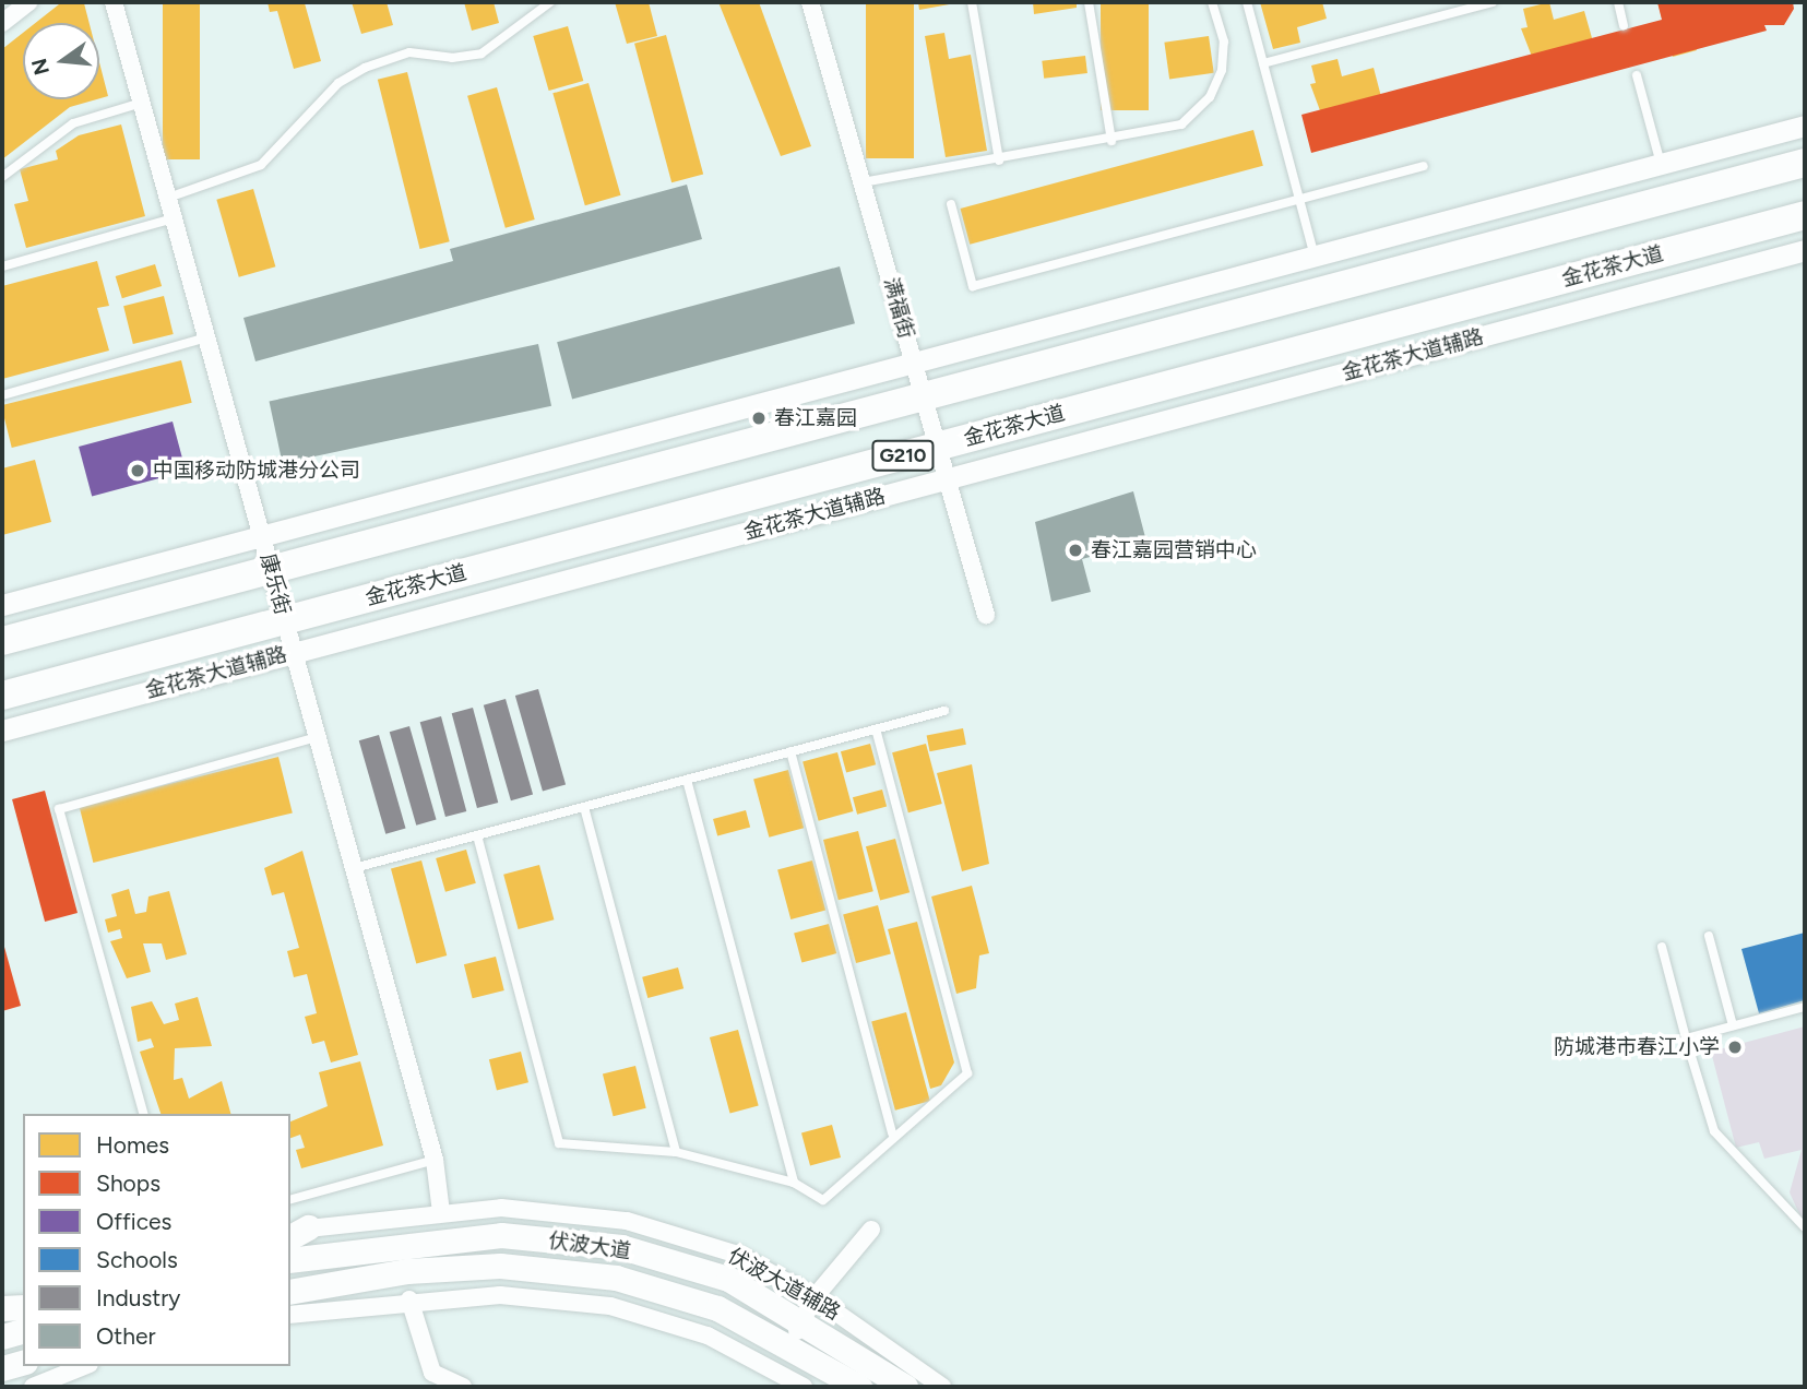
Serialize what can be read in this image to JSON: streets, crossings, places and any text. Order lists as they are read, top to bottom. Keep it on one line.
{"streets":{"highway":["金花茶大道","G210"],"main road":["伏波大道"],"street":["满福街","金花茶大道辅路","康乐街","伏波大道辅路"]},"crossings":[["金花茶大道","满福街"],["金花茶大道","康乐街"],["满福街","金花茶大道辅路"],["满福街","G210"],["金花茶大道辅路","康乐街"],["G210","康乐街"],["康乐街","伏波大道辅路"],["伏波大道","伏波大道辅路"]],"places":["春江嘉园","中国移动防城港分公司","春江嘉园营销中心","防城港市春江小学"],"legend":["Homes","Shops","Offices","Schools","Industry","Other"],"north":"left"}
